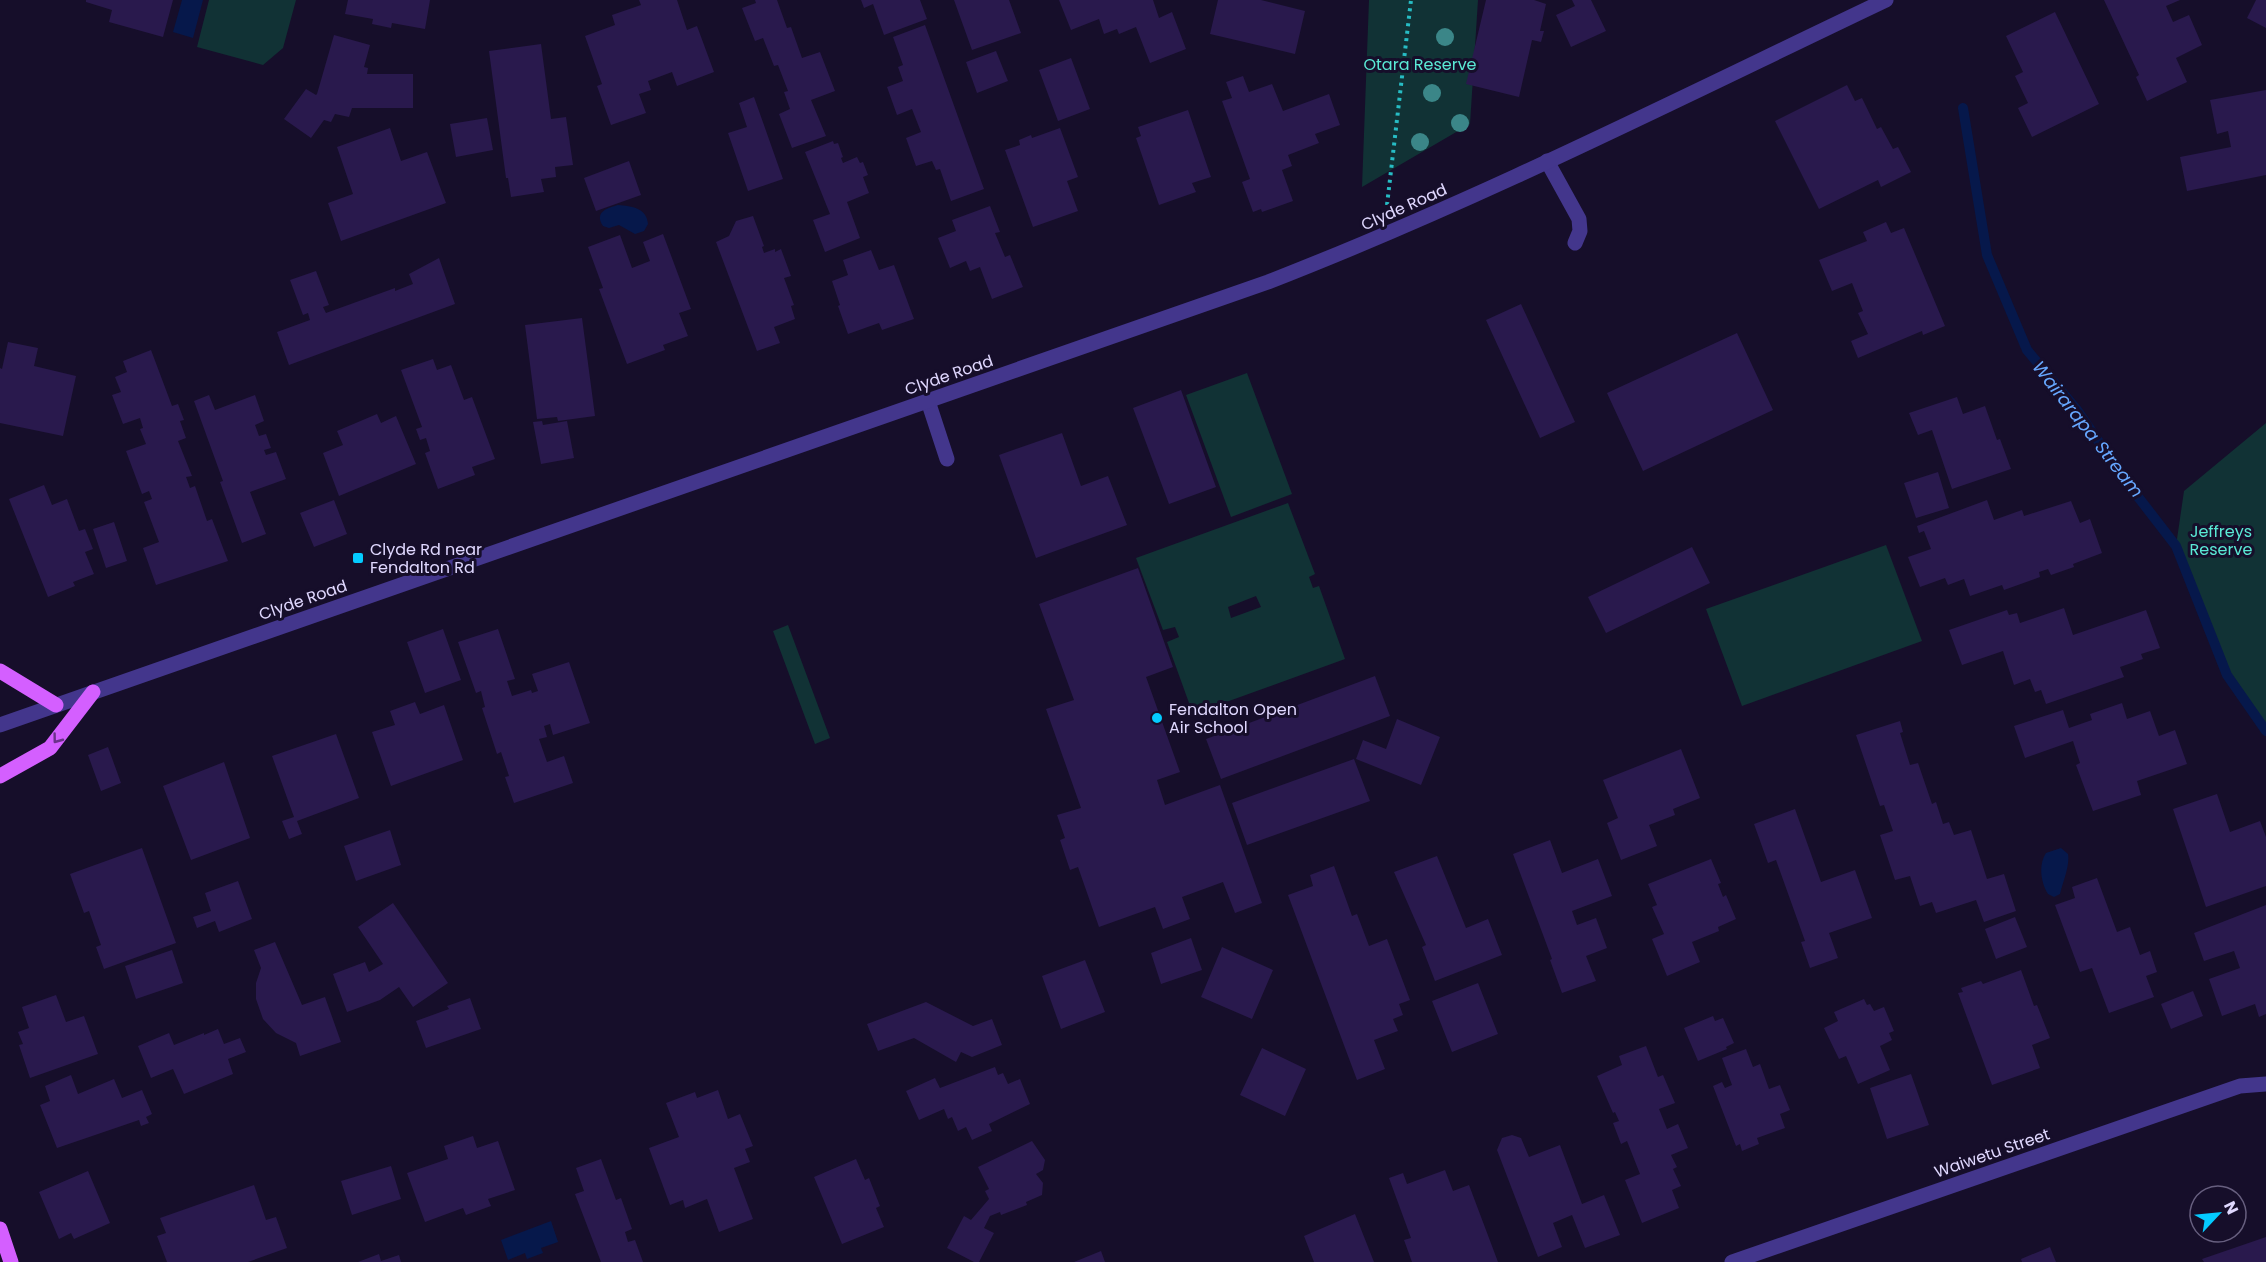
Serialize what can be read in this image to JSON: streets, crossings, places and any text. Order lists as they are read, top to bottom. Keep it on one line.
{"streets":{"street":["Clyde Road","Waiwetu Street"]},"water":["Wairarapa Stream"],"parks":["Otara Reserve","Jeffreys Reserve"],"places":{"transit":["Clyde Rd near Fendalton Rd"],"other":["Fendalton Open Air School"]},"north":"top right"}
